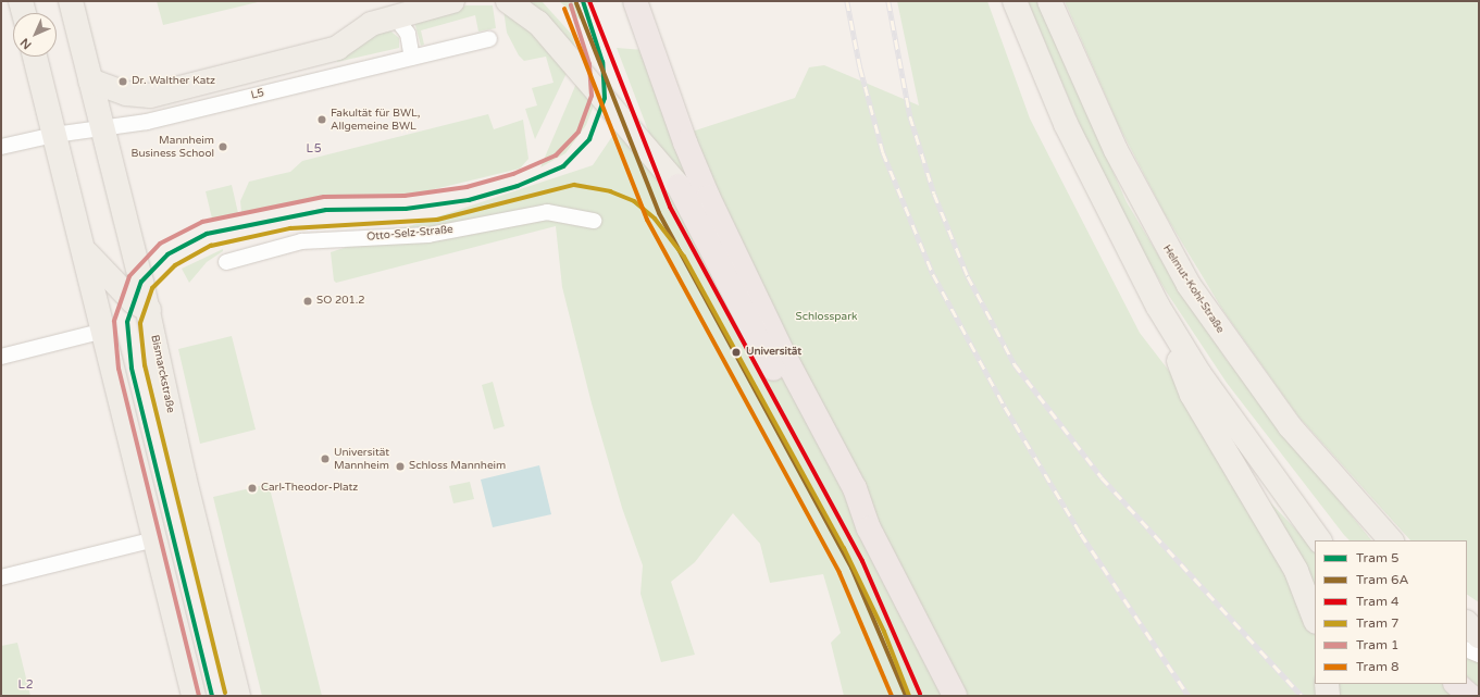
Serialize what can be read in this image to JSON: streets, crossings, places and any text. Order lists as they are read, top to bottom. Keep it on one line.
{"streets":{"main road":["Helmut-Kohl-Straße","Bismarckstraße"],"street":["L5","Otto-Selz-Straße"]},"crossings":[["L5","Bismarckstraße"]],"districts":["L5","L2"],"parks":["Schlosspark"],"places":["Dr. Walther Katz","Fakultät für BWL, Allgemeine BWL","Mannheim Business School","SO 201.2","Universität","Universität Mannheim","Schloss Mannheim","Carl-Theodor-Platz"],"lines":["tram line 5","tram line 4","tram line 6A","tram line 1","tram line 8","tram line 7"],"legend":["Tram 5","Tram 6A","Tram 4","Tram 7","Tram 1","Tram 8"],"north":"bottom left"}
